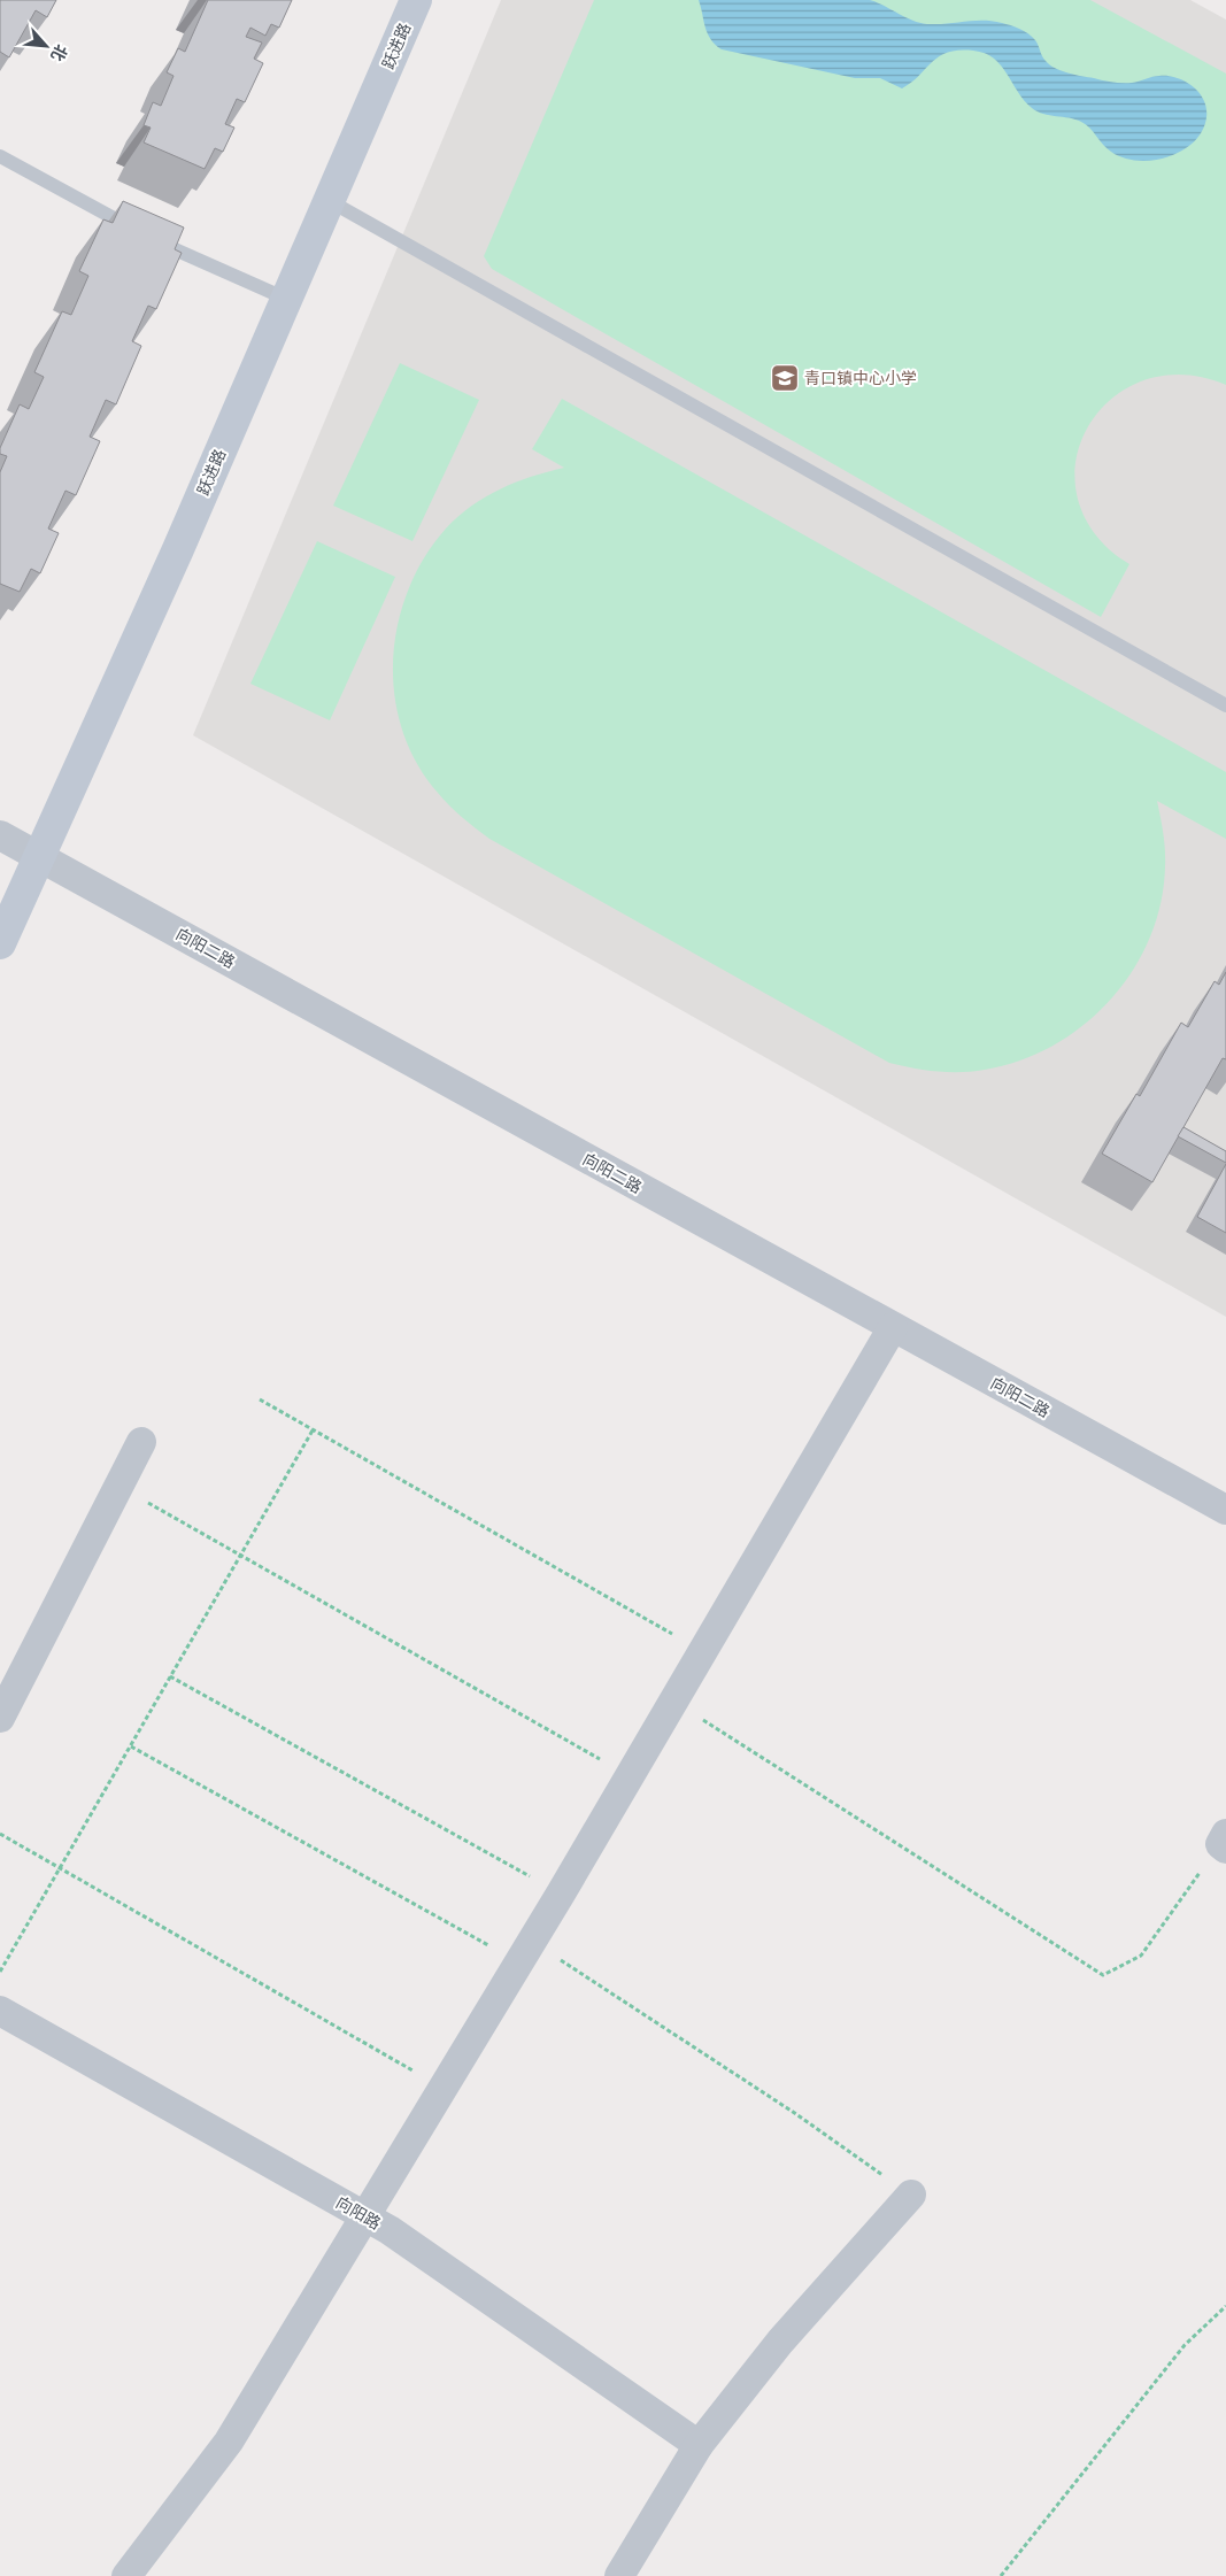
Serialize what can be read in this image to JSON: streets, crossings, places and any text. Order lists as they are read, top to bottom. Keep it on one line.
{"streets":{"street":["跃进路","向阳二路","向阳路"]},"crossings":[["跃进路","向阳二路"]],"places":{"school or university":["青口镇中心小学"]},"north":"bottom right"}
